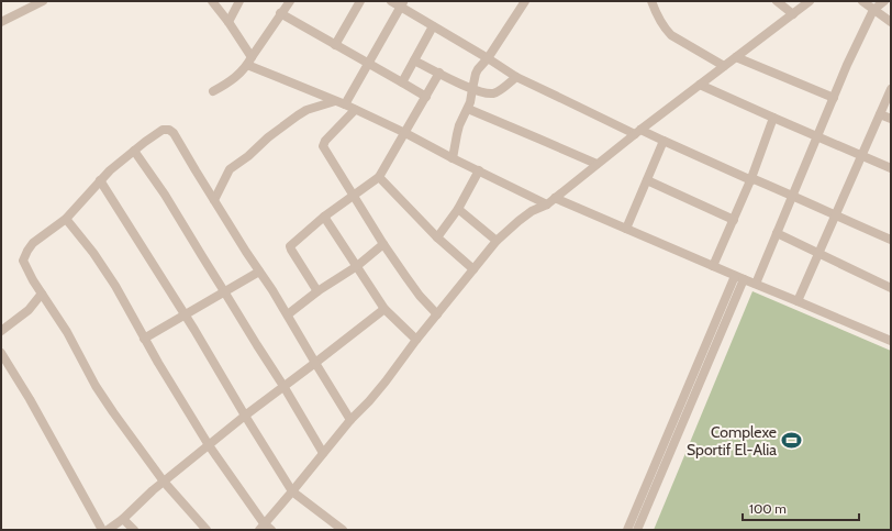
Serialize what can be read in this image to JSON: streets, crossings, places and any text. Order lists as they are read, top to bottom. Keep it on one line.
{"places":{"sports":["Complexe Sportif El-Alia"]},"scale_bar":"100 m"}
